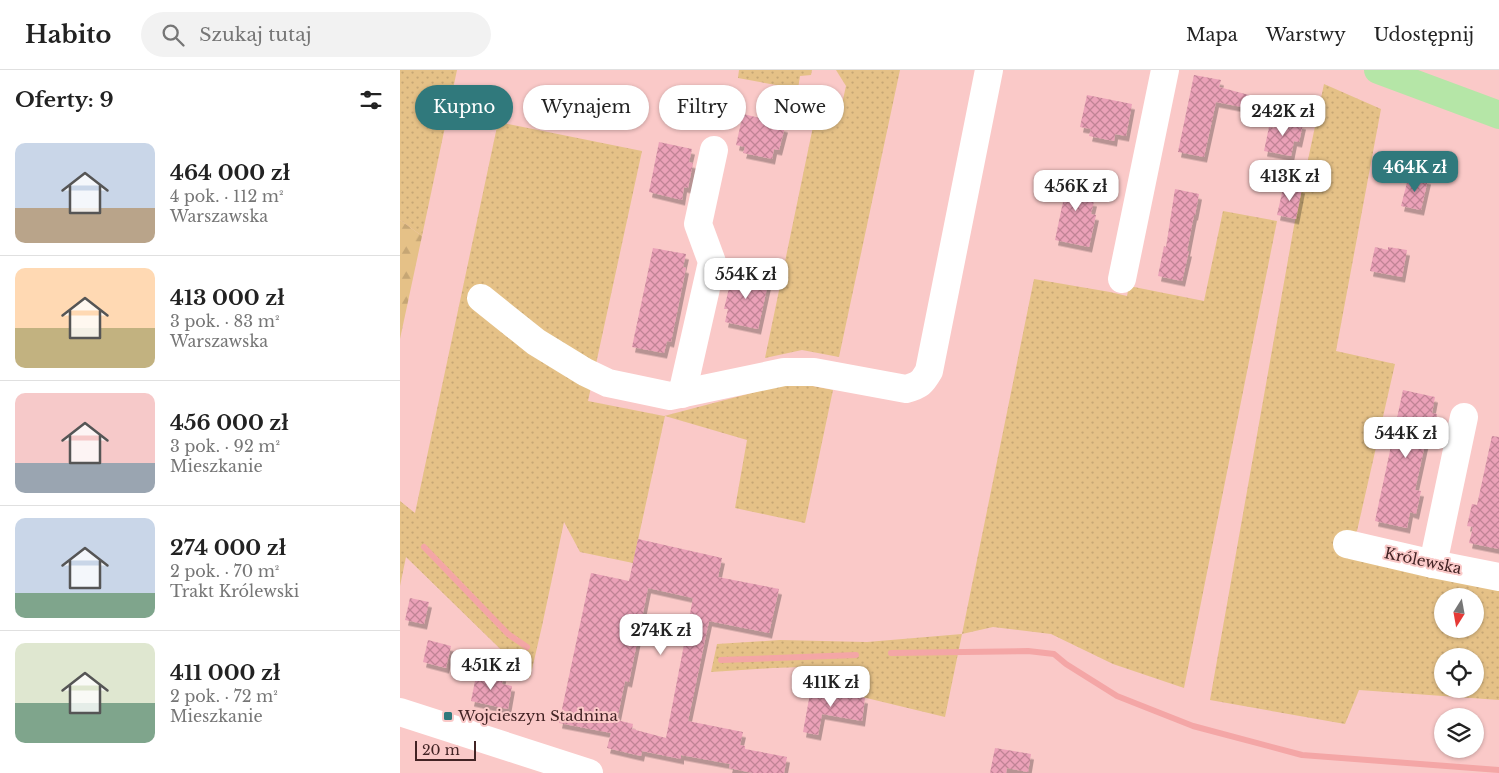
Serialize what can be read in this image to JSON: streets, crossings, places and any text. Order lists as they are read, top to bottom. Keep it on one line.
{"streets":{"street":["Królewska"]},"places":{"transit":["Wojcieszyn Stadnina"]},"scale_bar":"20 m","north":"bottom","page":{"header":"Habito","search":"Szukaj tutaj","nav":["Mapa","Warstwy","Udostępnij"],"heading":"Oferty: 9","chip":["Kupno","Wynajem","Filtry","Nowe"],"price":["242K zł","464K zł","413K zł","456K zł","554K zł","544K zł","274K zł","451K zł","411K zł"],"list":[{"name":"464 000 zł","note":"4 pok. · 112 m² · Warszawska"},{"name":"413 000 zł","note":"3 pok. · 83 m² · Warszawska"},{"name":"456 000 zł","note":"3 pok. · 92 m² · Mieszkanie"},{"name":"274 000 zł","note":"2 pok. · 70 m² · Trakt Królewski"},{"name":"411 000 zł","note":"2 pok. · 72 m² · Mieszkanie"}],"scale":"20 m"}}
